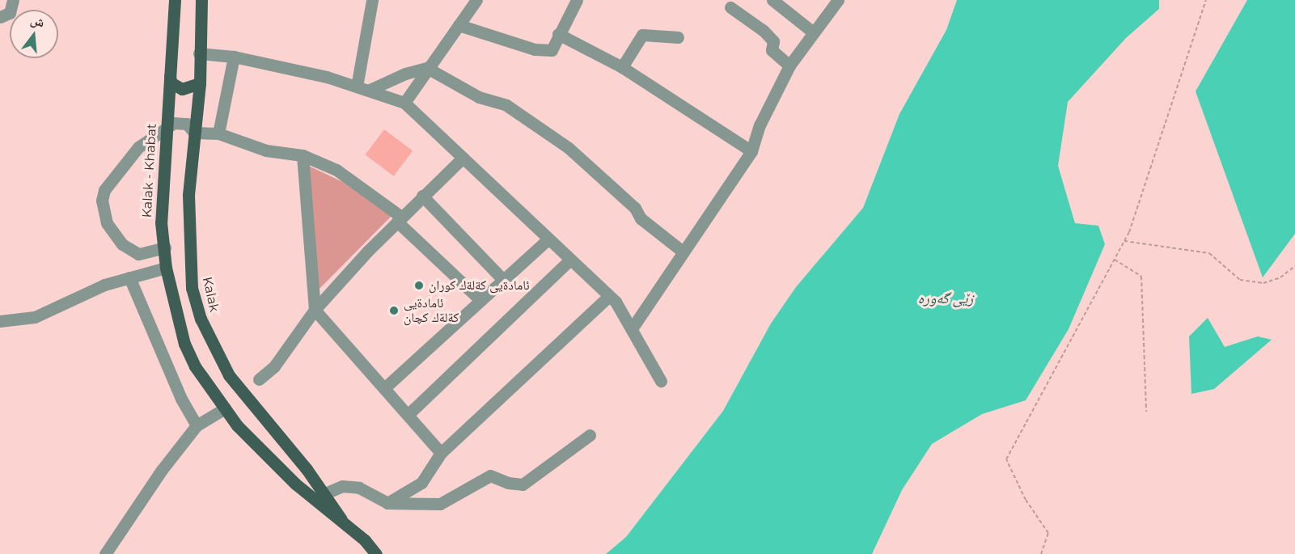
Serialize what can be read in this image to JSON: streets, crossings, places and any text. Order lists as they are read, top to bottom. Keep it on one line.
{"streets":{"main road":["Kalak - Khabat","Kalak"]},"crossings":[["Kalak - Khabat","Kalak"]],"water":["زێی گەورە"],"places":["ئامادةيى كةلةك كوران","ئامادةيى كةلةك كچان"],"north":"top"}
